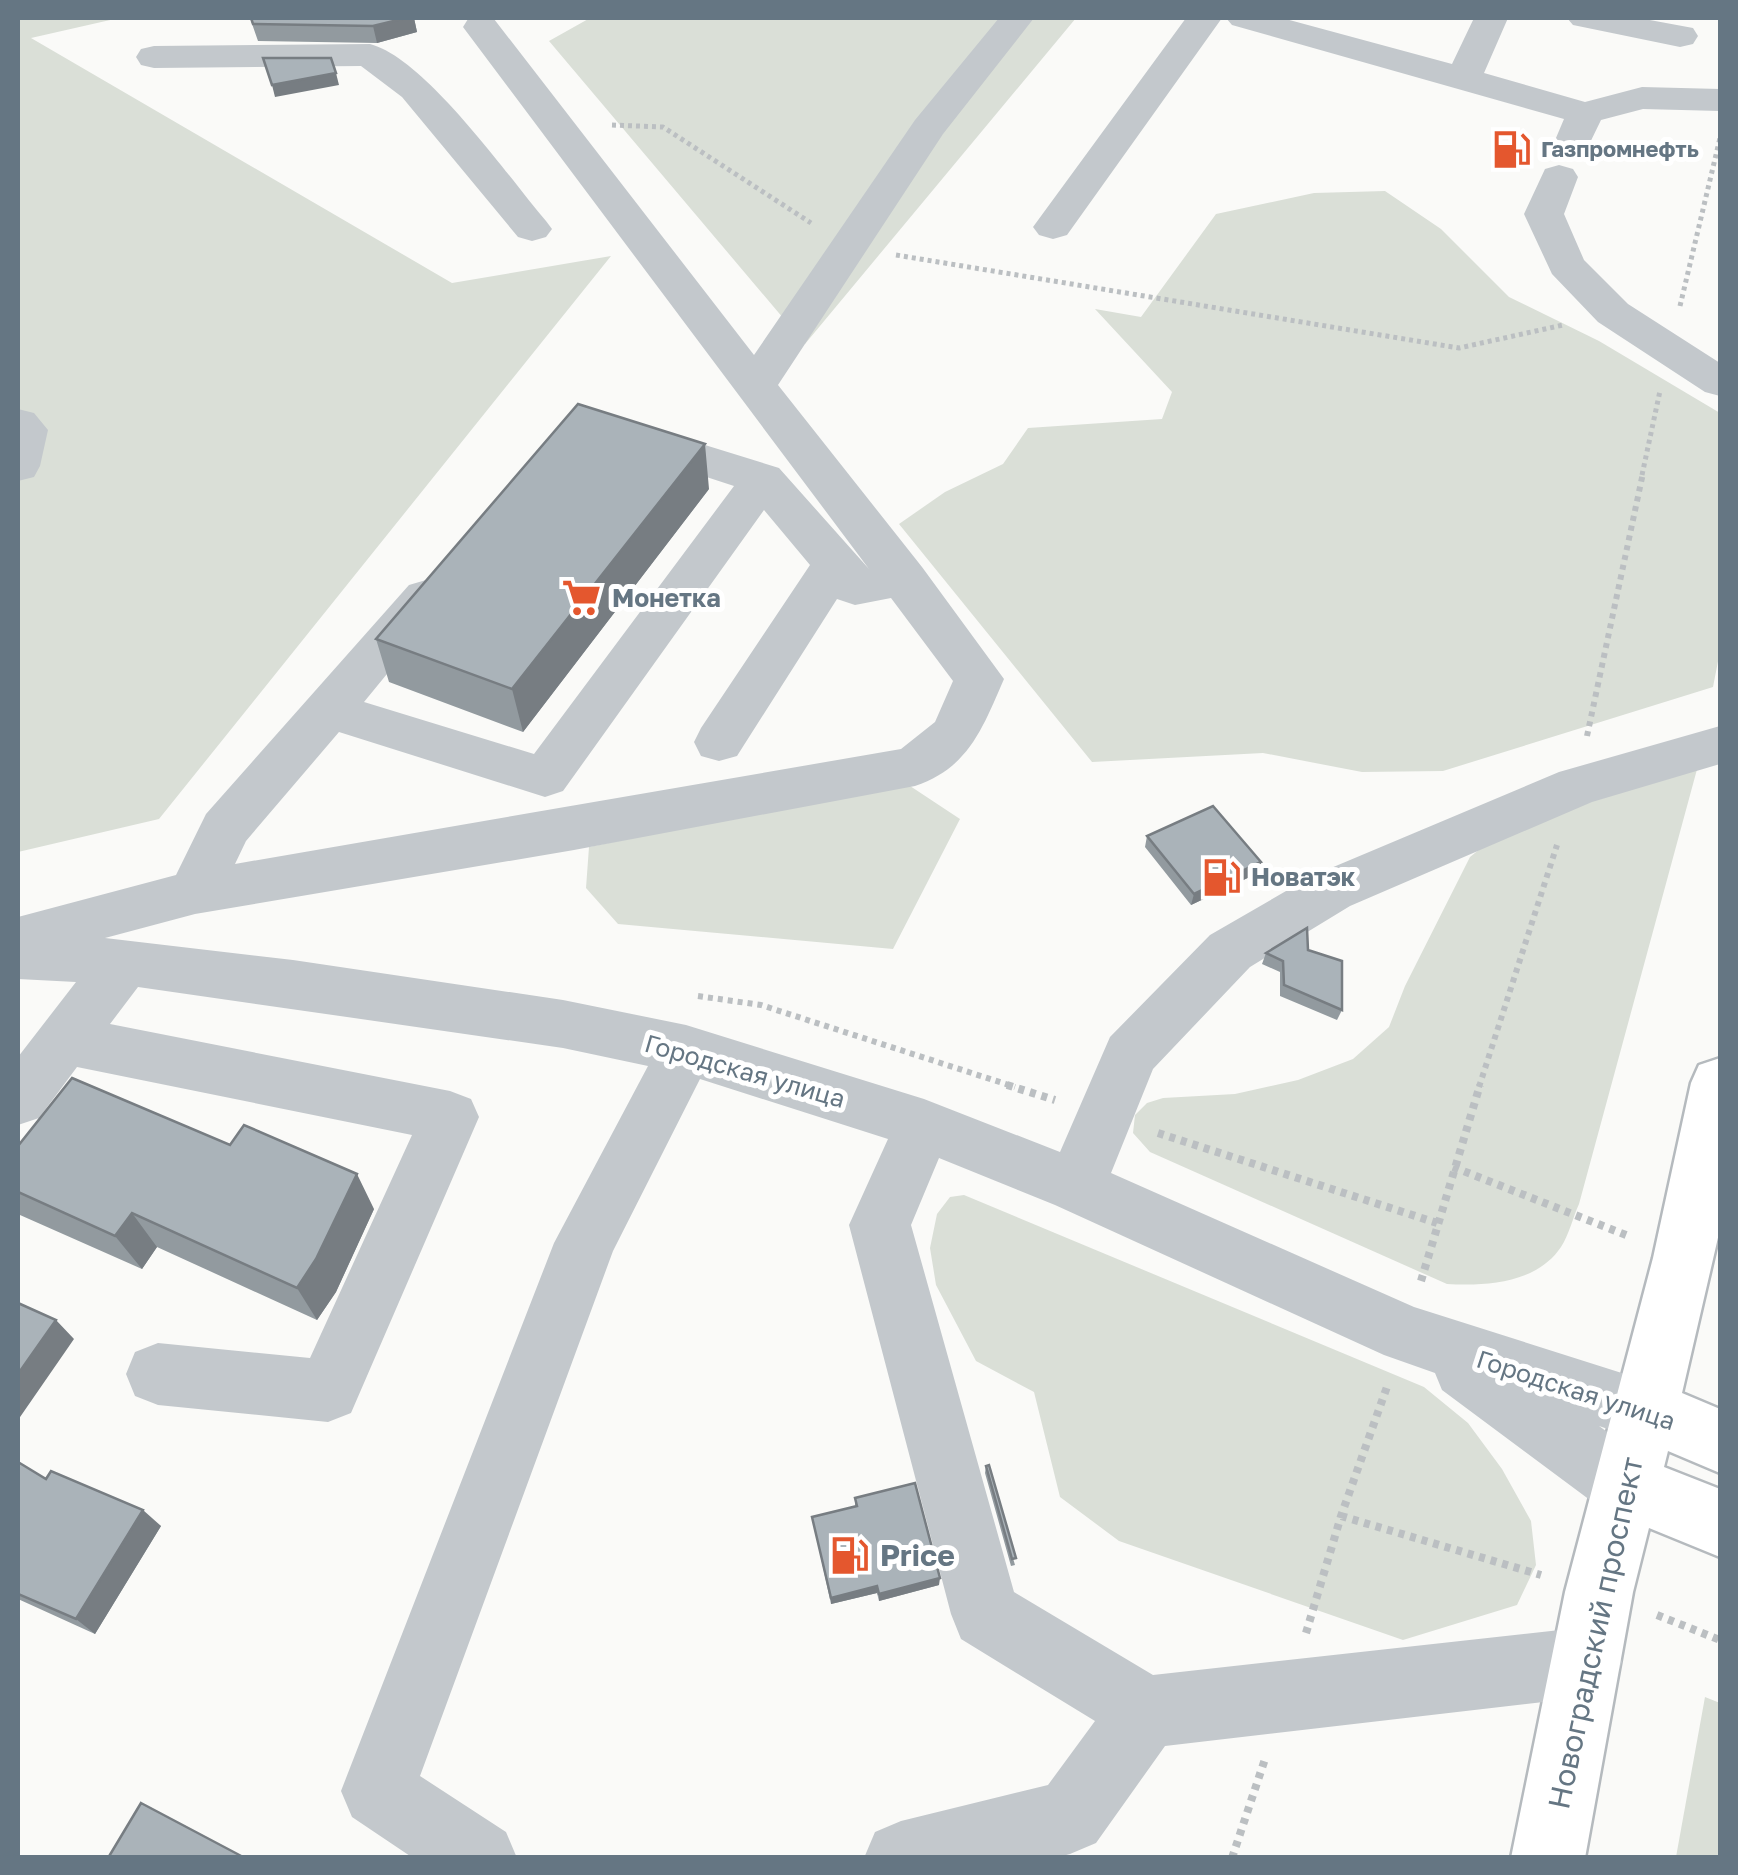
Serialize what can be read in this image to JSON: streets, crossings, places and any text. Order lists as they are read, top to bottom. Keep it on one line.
{"streets":{"main road":["Городская улица","Новоградский проспект"]},"crossings":[["Городская улица","Новоградский проспект"]],"places":{"fuel station":["Газпромнефть","Новатэк","Price"],"supermarket":["Монетка"]}}
